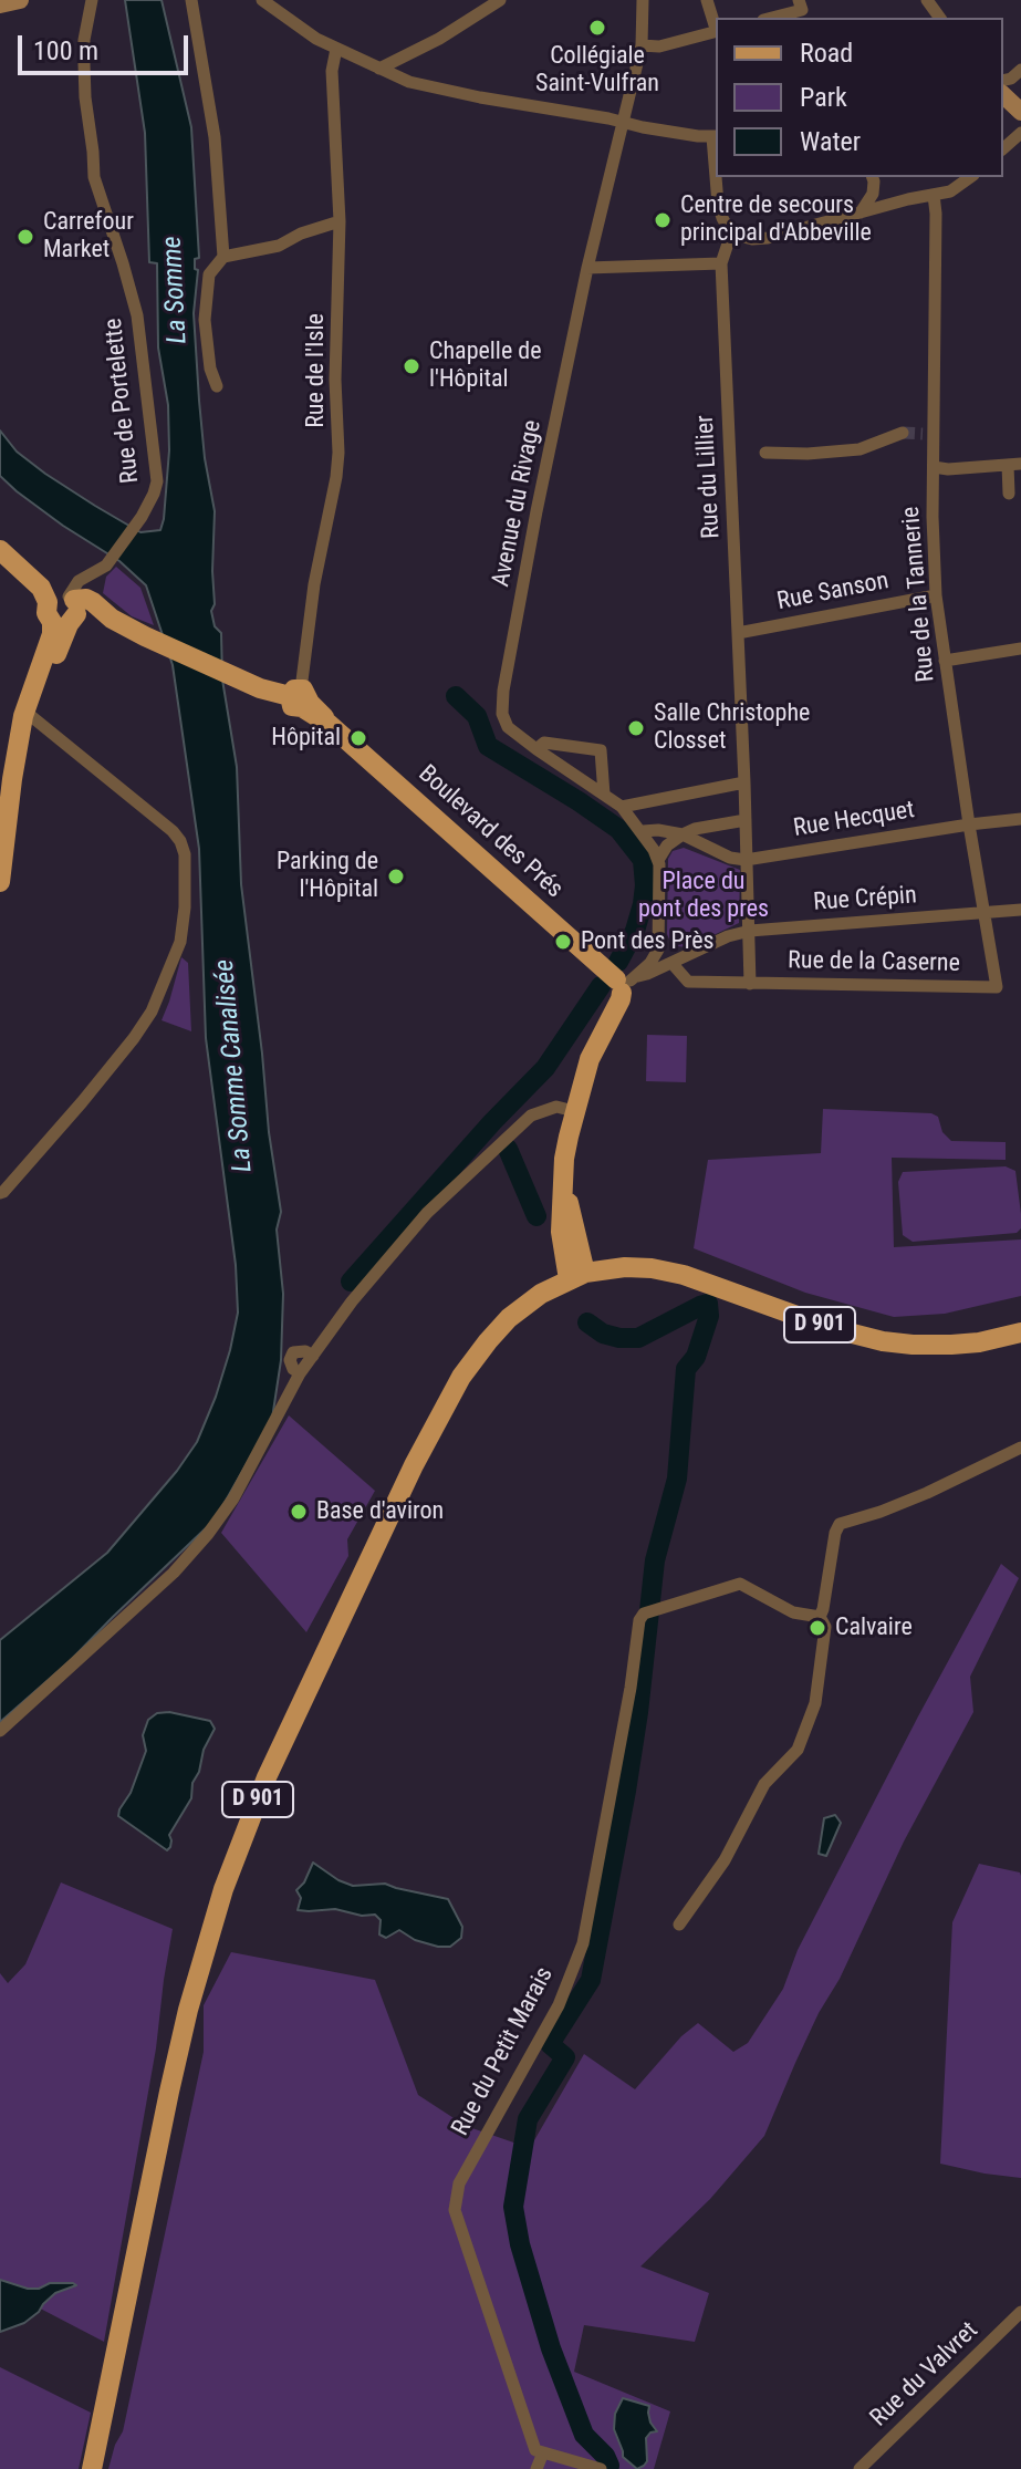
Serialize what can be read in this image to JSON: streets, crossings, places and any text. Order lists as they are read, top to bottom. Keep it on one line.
{"streets":{"main road":["Boulevard des Prés","D 901"],"street":["Rue de l'Isle","Rue de Portelette","Rue du Lillier","Avenue du Rivage","Rue Sanson","Rue de la Tannerie","Rue Hecquet","Rue Crépin","Rue de la Caserne","Rue du Petit Marais","Rue du Valvret"]},"crossings":[["Rue de l'Isle","Boulevard des Prés"],["Rue de Portelette","Boulevard des Prés"],["Rue du Lillier","Rue Sanson"],["Rue du Lillier","Rue Hecquet"],["Rue du Lillier","Rue Crépin"],["Rue du Lillier","Rue de la Caserne"],["Rue Sanson","Rue de la Tannerie"],["Rue de la Tannerie","Rue Hecquet"],["Rue de la Tannerie","Rue Crépin"],["Rue de la Tannerie","Rue de la Caserne"],["Boulevard des Prés","Rue Crépin"],["Rue Crépin","Rue de la Caserne"]],"water":["La Somme","La Somme Canalisée"],"parks":["Place du pont des pres"],"places":["Collégiale Saint-Vulfran","Centre de secours principal d'Abbeville","Carrefour Market","Chapelle de l'Hôpital","Salle Christophe Closset","Hôpital","Parking de l'Hôpital","Pont des Près","Base d'aviron","Calvaire"],"legend":["Road","Park","Water"],"scale_bar":"100 m"}
